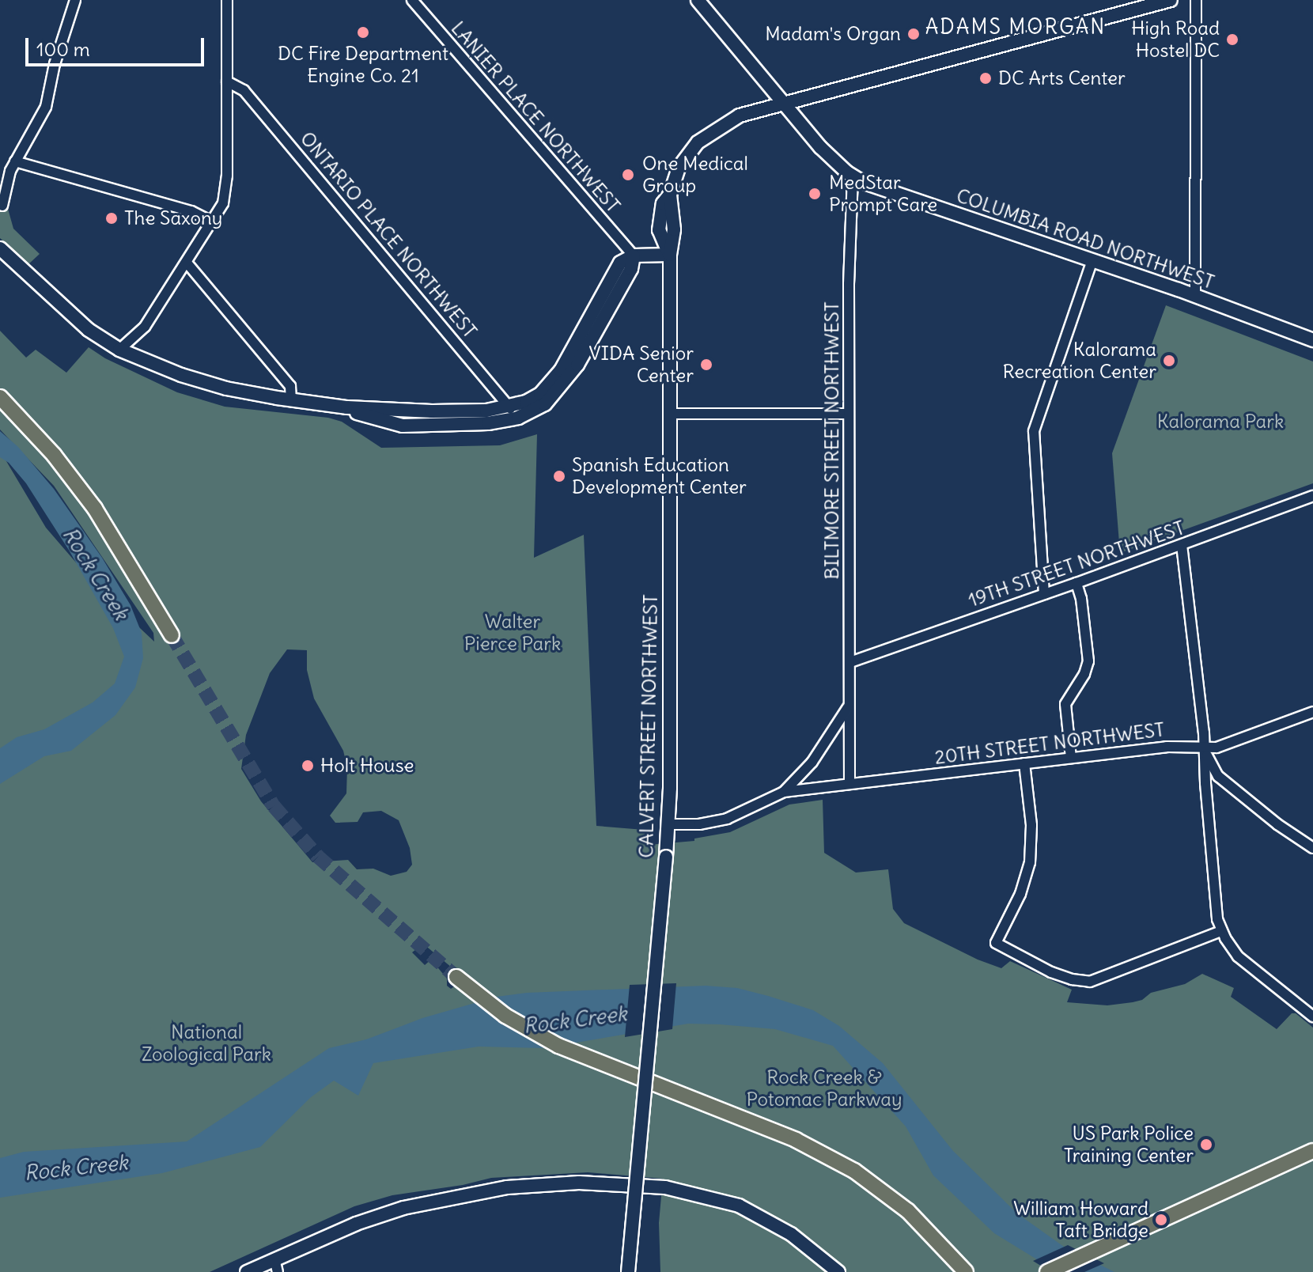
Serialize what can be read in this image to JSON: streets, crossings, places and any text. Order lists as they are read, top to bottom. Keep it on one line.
{"streets":{"main road":["COLUMBIA ROAD NORTHWEST","CALVERT STREET NORTHWEST"],"street":["LANIER PLACE NORTHWEST","ONTARIO PLACE NORTHWEST","BILTMORE STREET NORTHWEST","19TH STREET NORTHWEST","20TH STREET NORTHWEST"]},"crossings":[["COLUMBIA ROAD NORTHWEST","BILTMORE STREET NORTHWEST"],["COLUMBIA ROAD NORTHWEST","CALVERT STREET NORTHWEST"],["BILTMORE STREET NORTHWEST","19TH STREET NORTHWEST"],["BILTMORE STREET NORTHWEST","20TH STREET NORTHWEST"]],"districts":["ADAMS MORGAN"],"water":["Rock Creek"],"parks":["Kalorama Park","Walter Pierce Park","National Zoological Park","Rock Creek & Potomac Parkway"],"places":["DC Fire Department Engine Co. 21","Madam's Organ","High Road Hostel DC","DC Arts Center","One Medical Group","MedStar Prompt Care","The Saxony","Kalorama Recreation Center","VIDA Senior Center","Spanish Education Development Center","Holt House","US Park Police Training Center","William Howard Taft Bridge"],"scale_bar":"100 m"}
